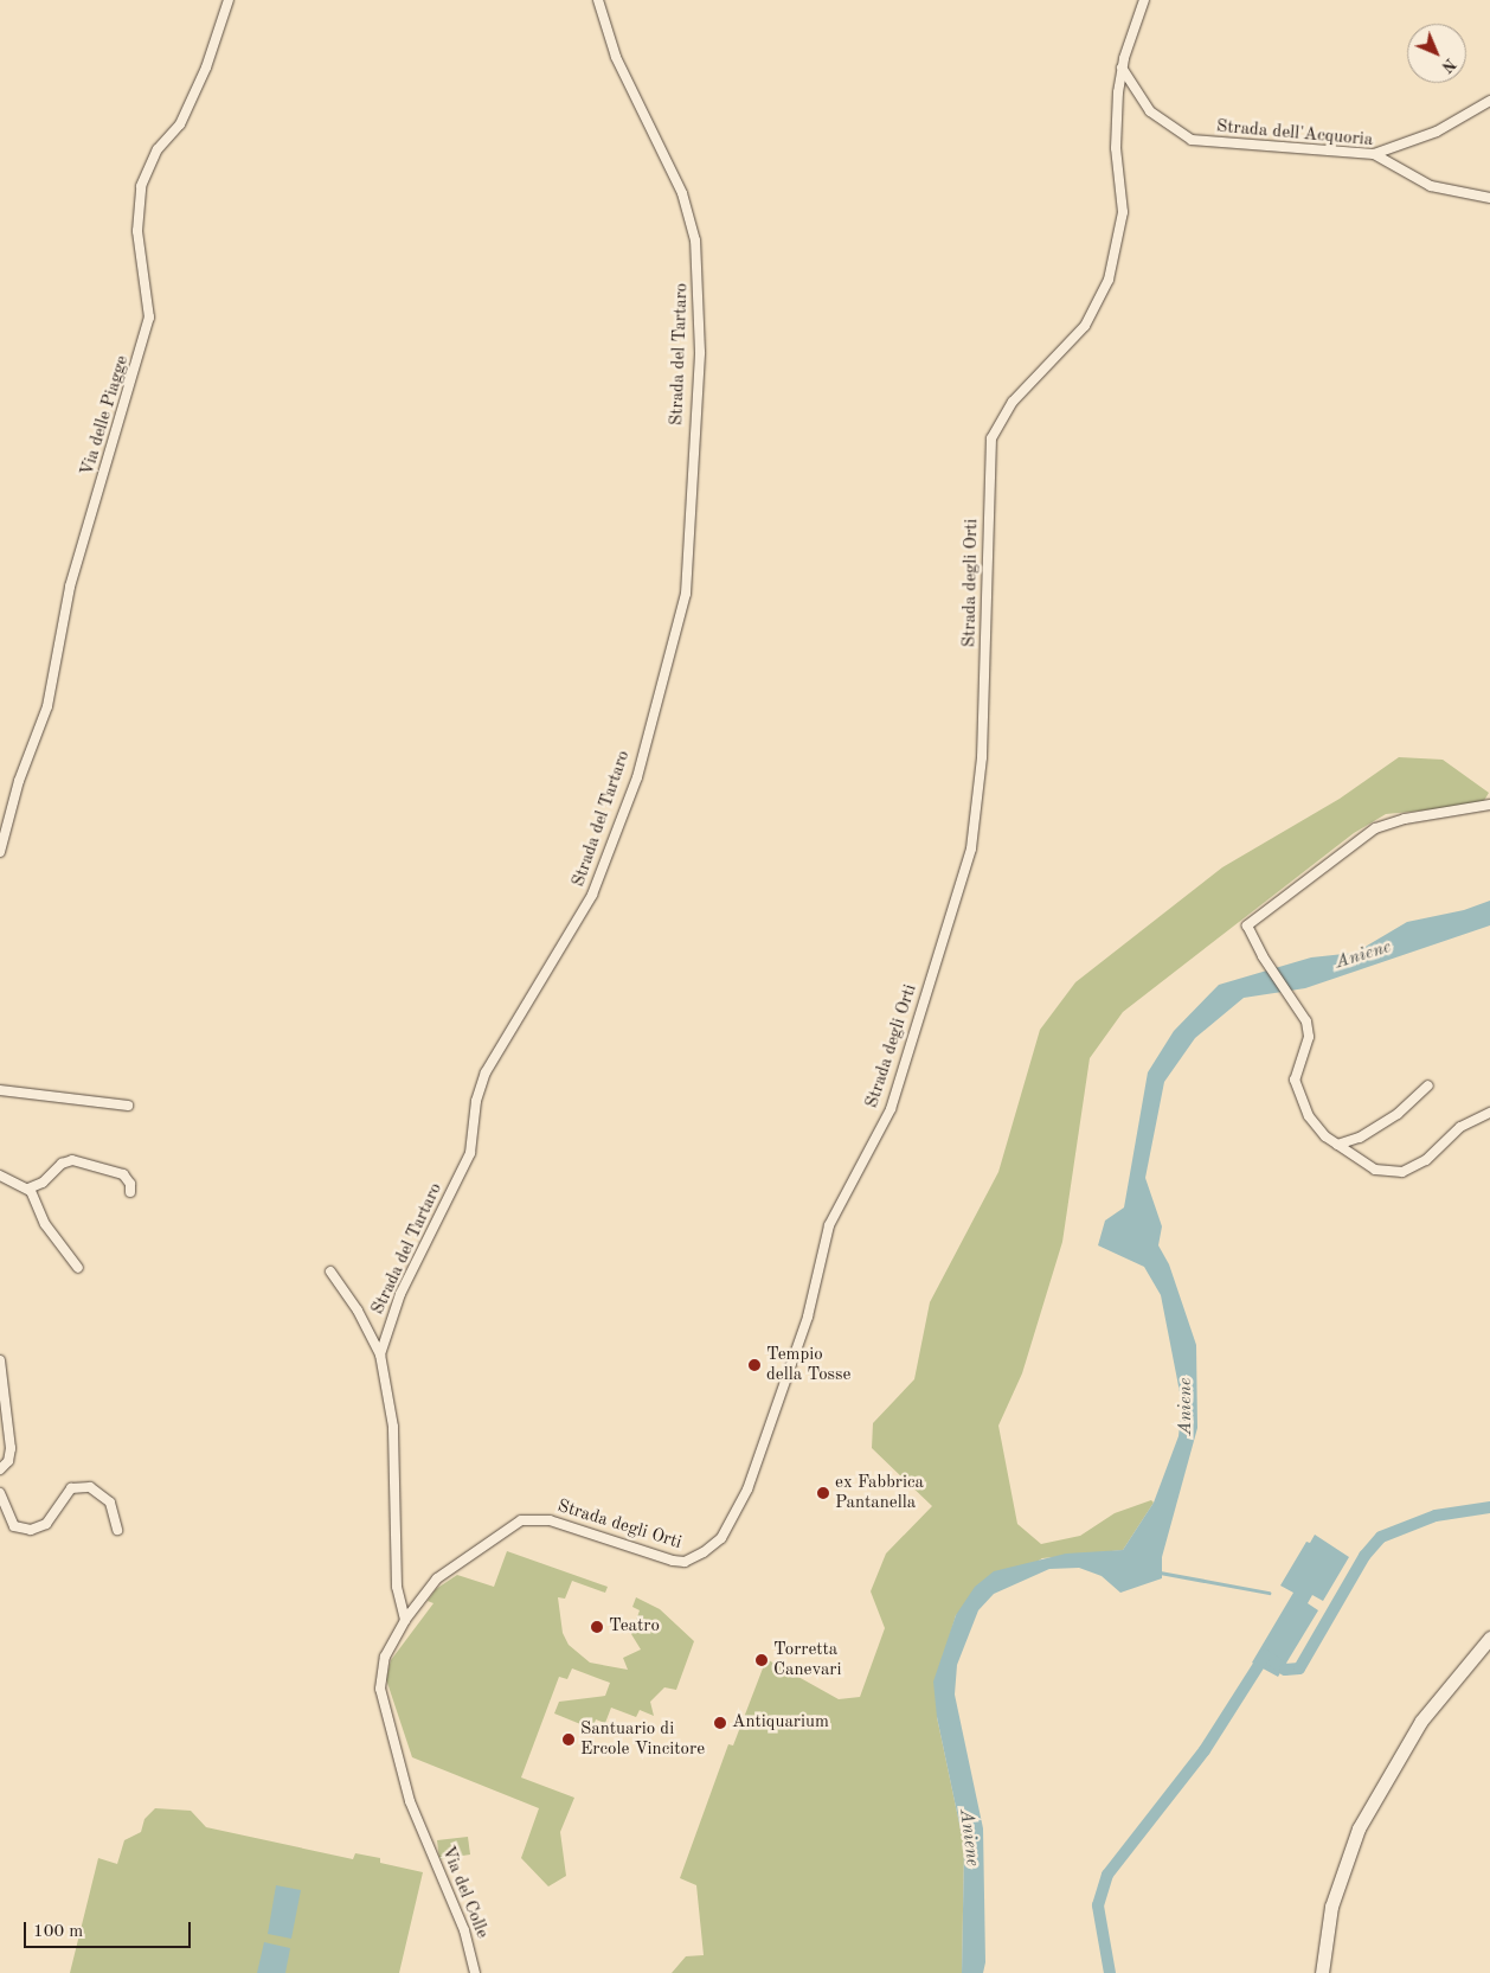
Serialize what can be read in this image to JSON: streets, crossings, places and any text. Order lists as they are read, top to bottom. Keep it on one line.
{"streets":{"street":["Strada dell'Acquoria","Strada del Tartaro","Via delle Piagge","Strada degli Orti","Via del Colle"]},"crossings":[["Strada dell'Acquoria","Strada degli Orti"],["Strada del Tartaro","Strada degli Orti"],["Strada degli Orti","Via del Colle"]],"water":["Aniene"],"places":["Tempio della Tosse","ex Fabbrica Pantanella","Teatro","Torretta Canevari","Antiquarium","Santuario di Ercole Vincitore"],"scale_bar":"100 m","north":"bottom right"}
